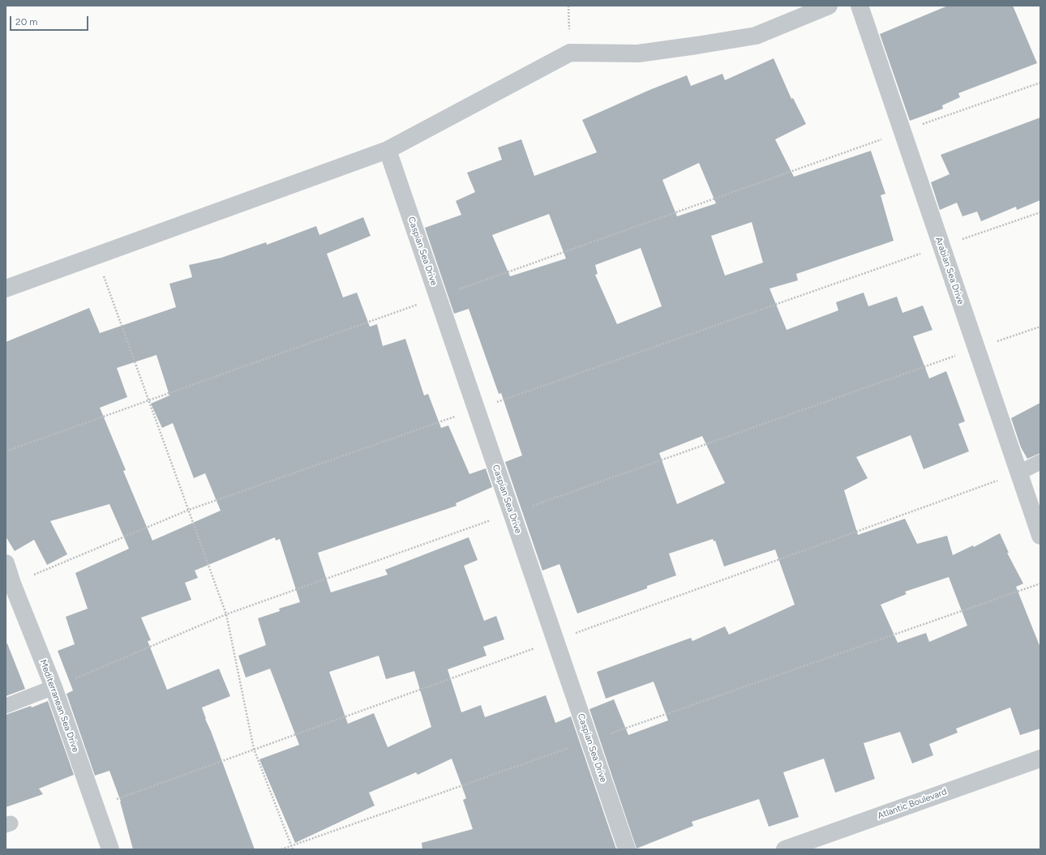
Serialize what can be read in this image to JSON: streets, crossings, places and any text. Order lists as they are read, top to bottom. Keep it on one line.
{"streets":{"street":["Caspian Sea Drive","Arabian Sea Drive","Mediterranean Sea Drive","Atlantic Boulevard"]},"scale_bar":"20 m"}
